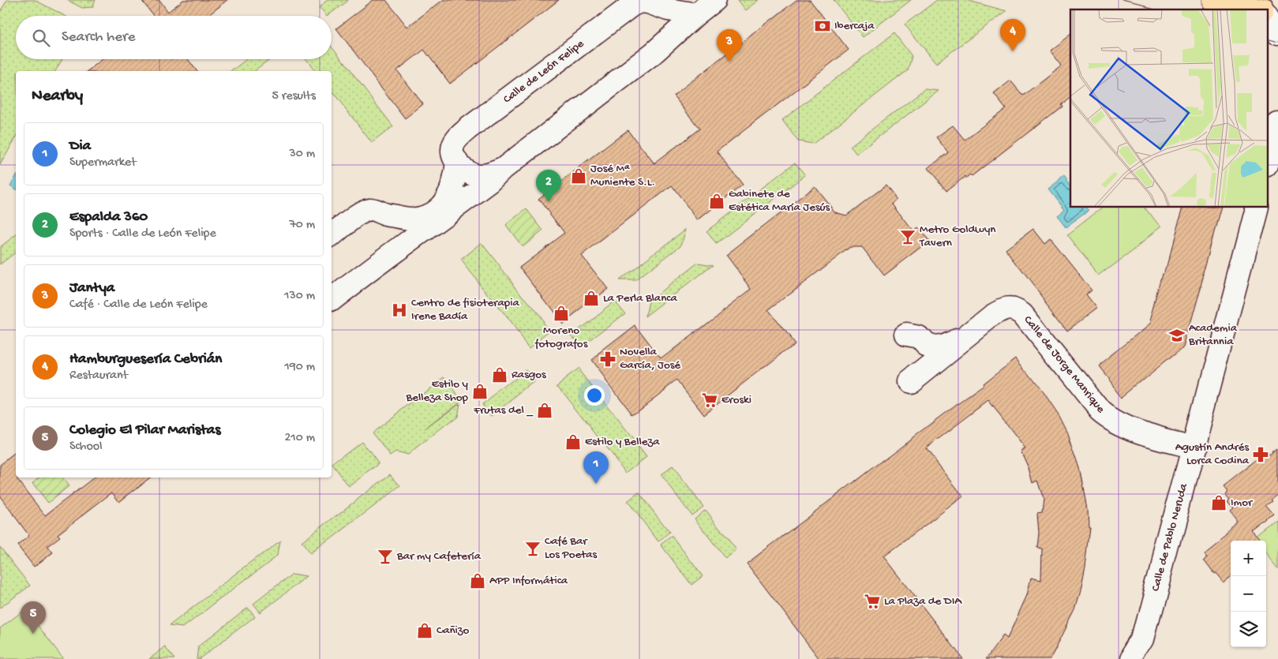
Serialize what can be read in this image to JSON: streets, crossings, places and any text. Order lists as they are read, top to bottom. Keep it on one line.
{"streets":{"street":["Calle de León Felipe","Calle de Jorge Manrique","Calle de Pablo Neruda"]},"crossings":[["Calle de Jorge Manrique","Calle de Pablo Neruda"]],"places":{"bank":["Ibercaja"],"shop":["José Mª Muniente S.L.","Gabinete de Estética María Jesús","La Perla Blanca","Moreno fotografos","Rasgos","Estilo y Belleza Shop","Frutas del _","Estilo y Belleza","Imor","APP Informática","Cañizo"],"bar":["Metro Goldwyn Tavern","Café Bar Los Poetas","Bar my Cafetería"],"hospital":["Centro de fisioterapia Irene Badía"],"school or university":["Academia Britannia"],"pharmacy":["Novella García, José","Agustín Andrés Lorca Codina"],"supermarket":["Eroski","La Plaza de DIA"]},"page":{"search":"Search here","pins":["4","3","2","1","5"],"heading":["Nearby","5 results"],"list":[{"mark":"1","name":"Dia","note":"Supermarket","value":"30 m"},{"mark":"2","name":"Espalda 360","note":"Sports · Calle de León Felipe","value":"70 m"},{"mark":"3","name":"Jantya","note":"Café · Calle de León Felipe","value":"130 m"},{"mark":"4","name":"Hamburguesería Cebrián","note":"Restaurant","value":"190 m"},{"mark":"5","name":"Colegio El Pilar Maristas","note":"School","value":"210 m"}],"map_buttons":["+","−"]}}
